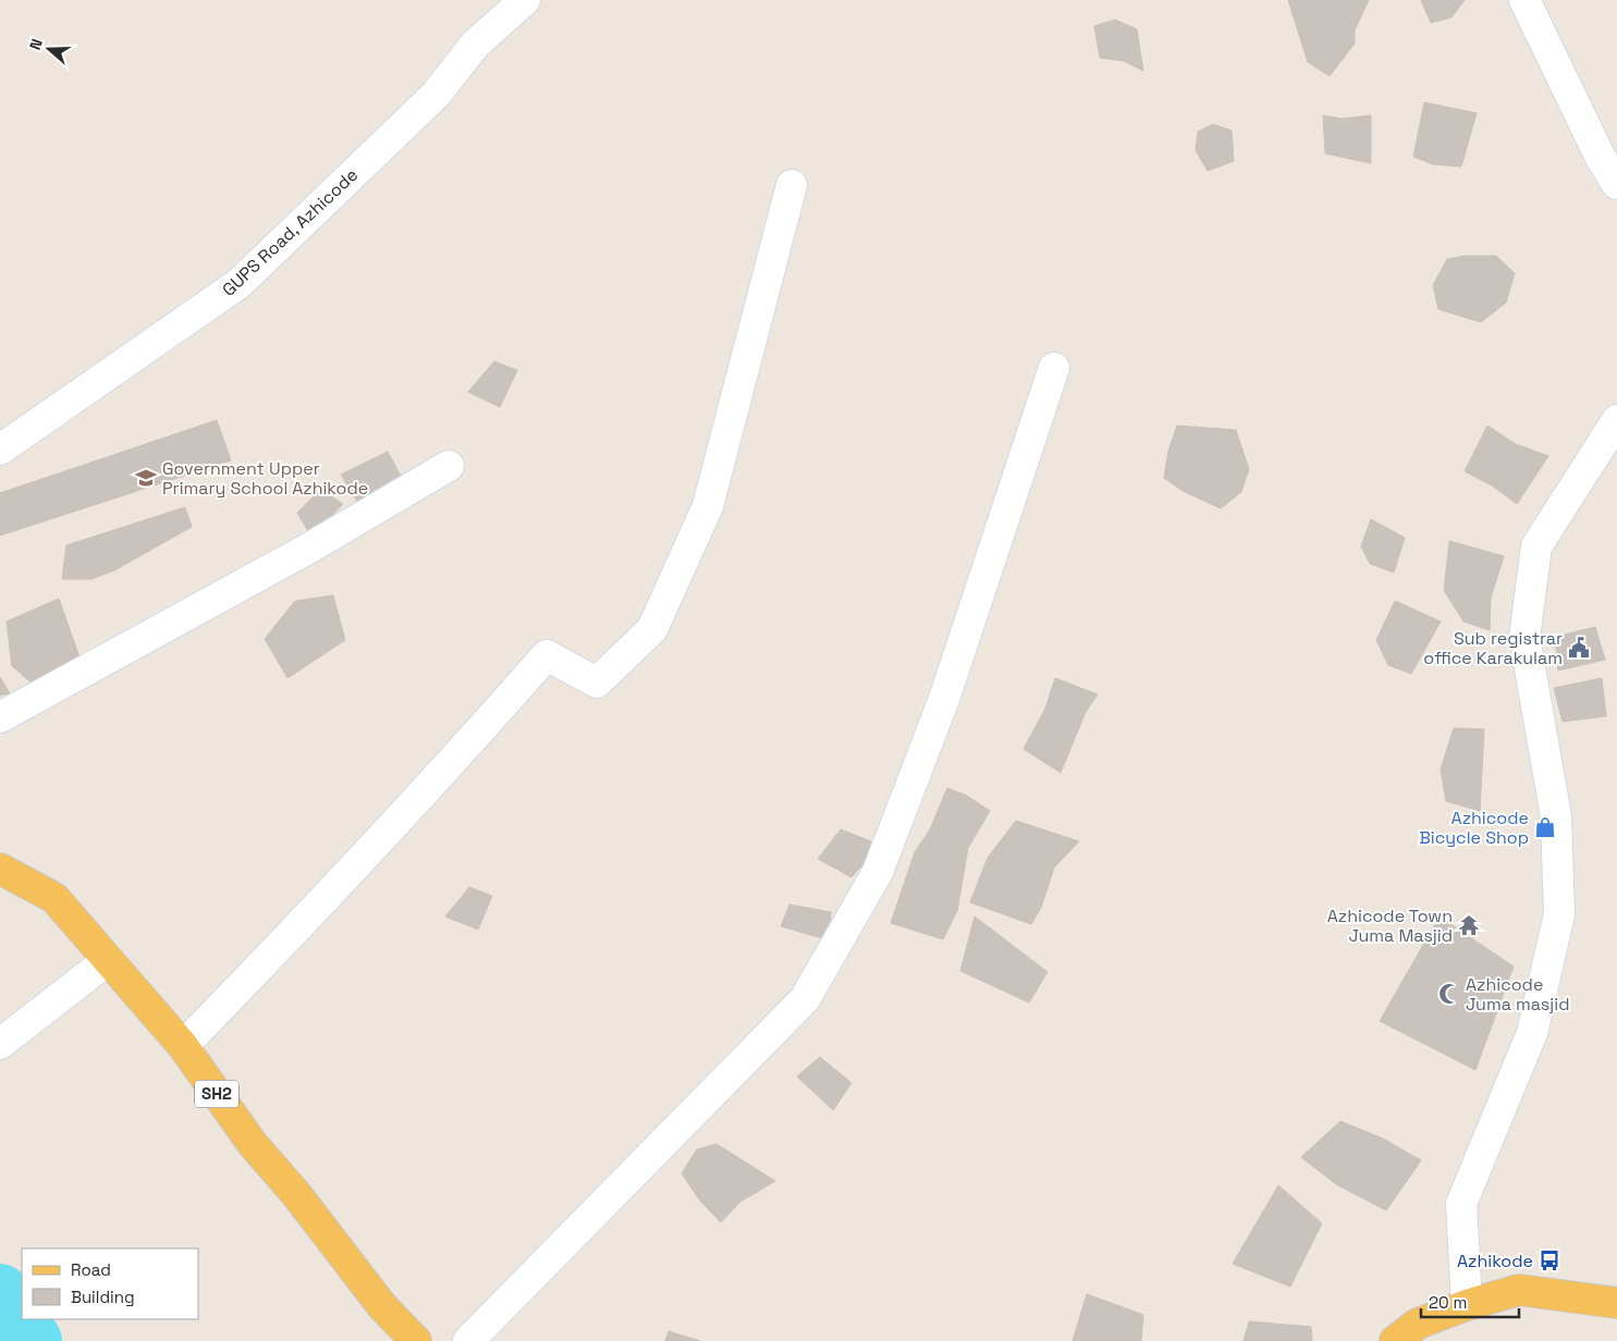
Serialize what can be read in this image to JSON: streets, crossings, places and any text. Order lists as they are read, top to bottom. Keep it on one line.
{"streets":{"main road":["SH2"],"street":["GUPS Road, Azhicode"]},"places":{"school or university":["Government Upper Primary School Azhikode"],"public building":["Sub registrar office Karakulam"],"shop":["Azhicode Bicycle Shop"],"temple":["Azhicode Town Juma Masjid"],"mosque":["Azhicode Juma masjid"],"bus stop":["Azhikode"]},"legend":["Road","Building"],"scale_bar":"20 m","north":"left"}
